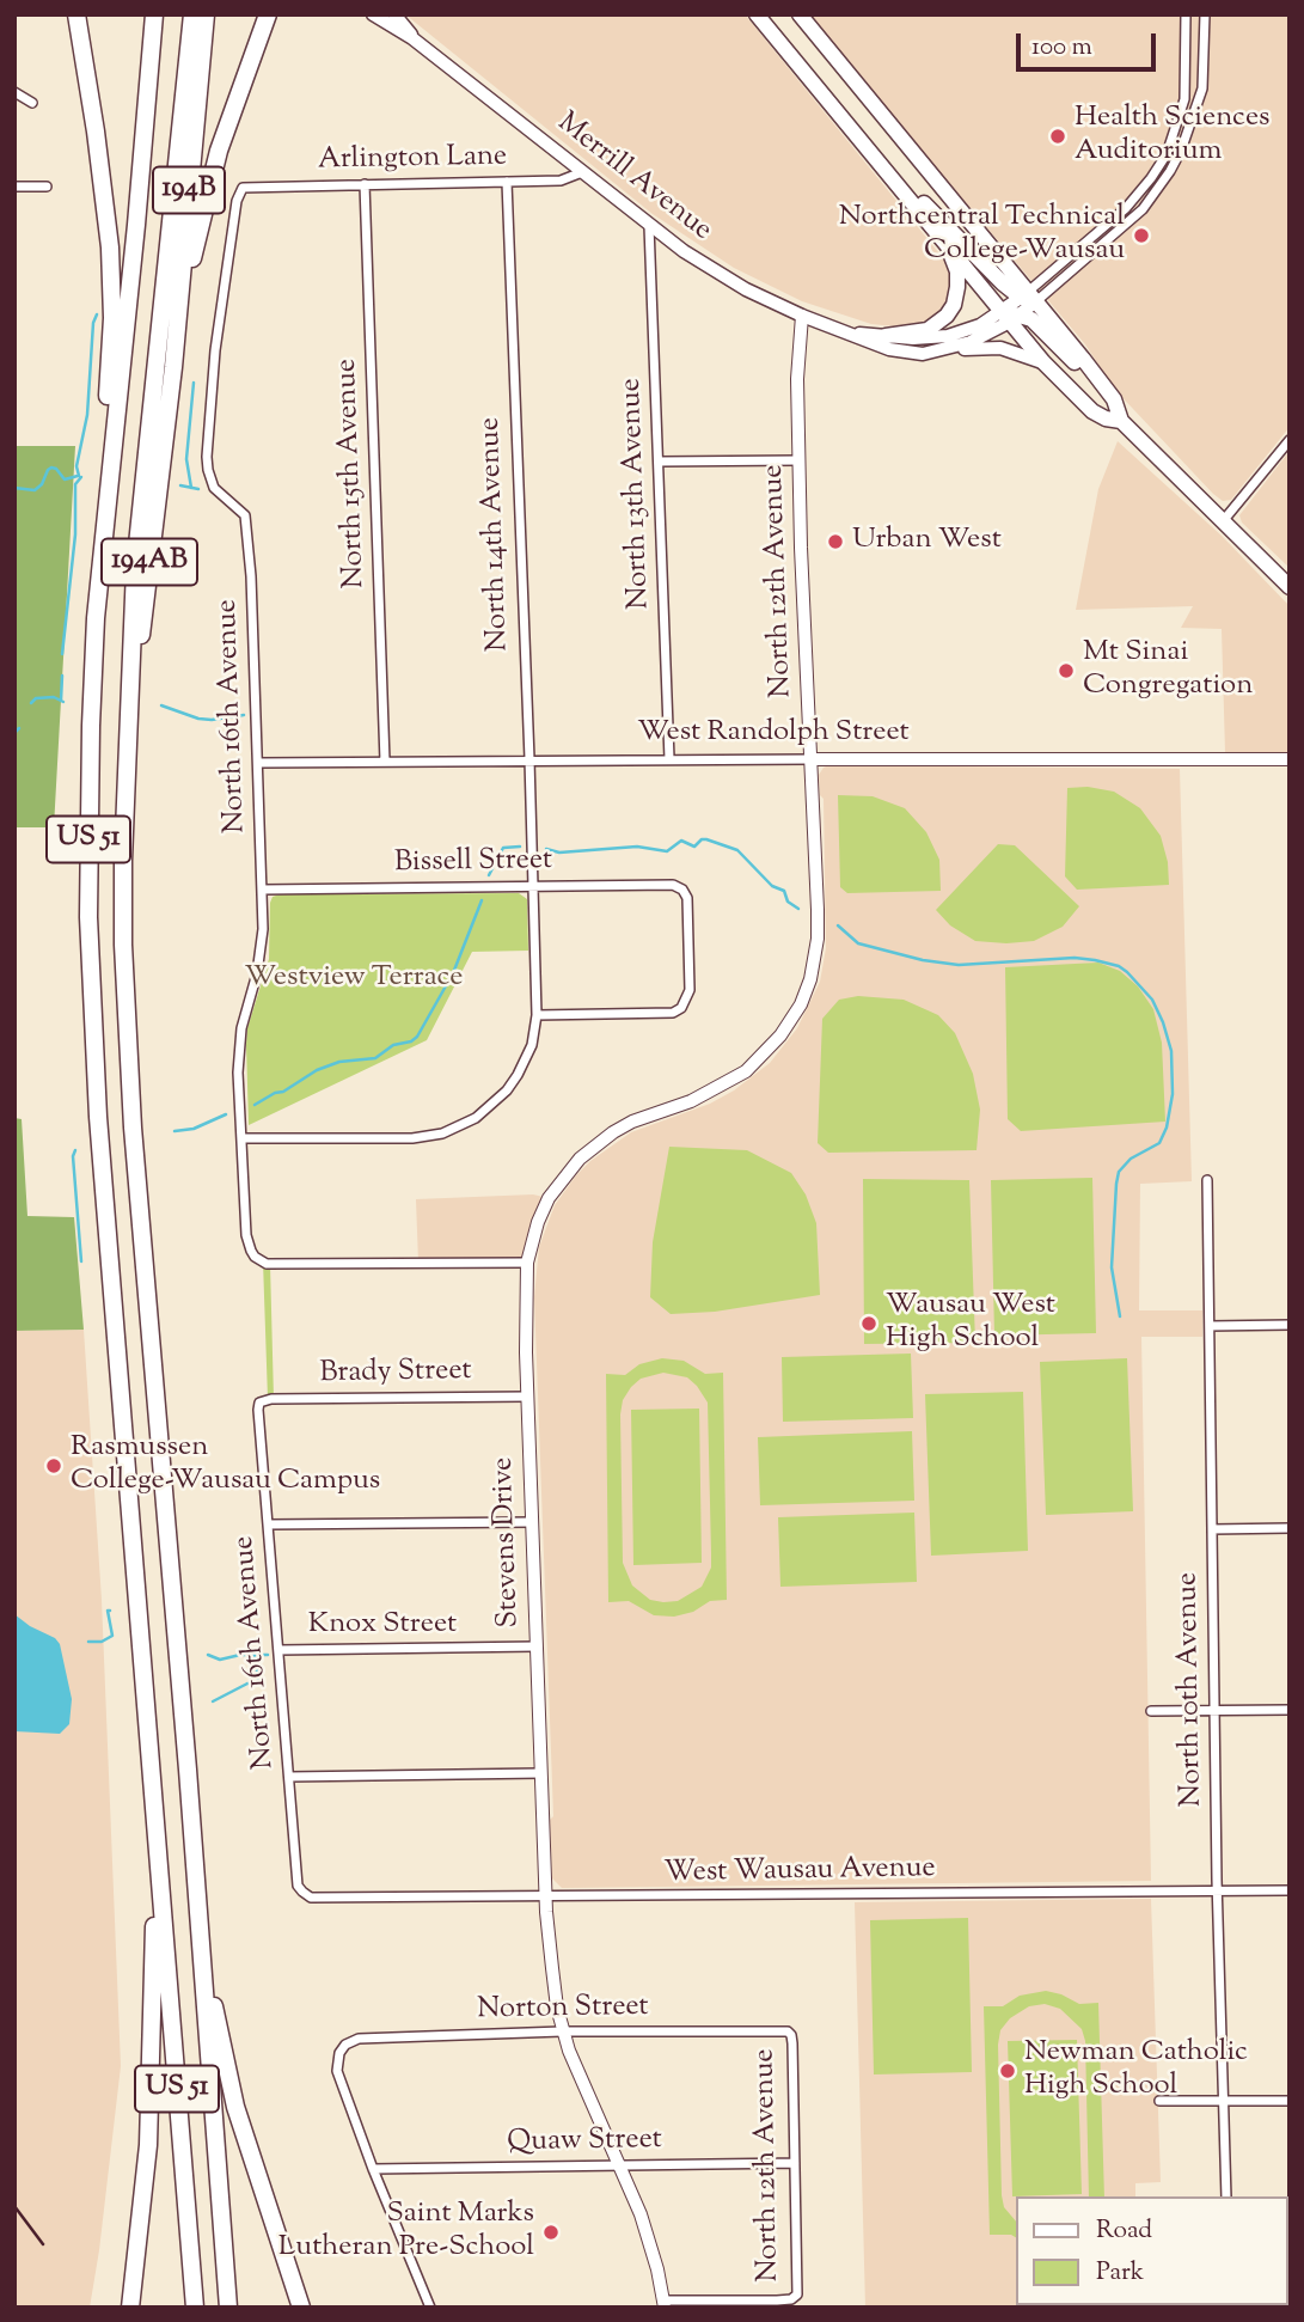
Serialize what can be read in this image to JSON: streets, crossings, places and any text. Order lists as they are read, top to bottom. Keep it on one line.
{"streets":{"highway":["194B","194AB","US 51"],"main road":["Merrill Avenue"],"street":["Arlington Lane","North 15th Avenue","North 13th Avenue","North 14th Avenue","North 12th Avenue","North 16th Avenue","West Randolph Street","Bissell Street","Brady Street","Stevens Drive","Knox Street","North 10th Avenue","West Wausau Avenue","Norton Street","Quaw Street"]},"crossings":[["Arlington Lane","Merrill Avenue"],["Arlington Lane","North 15th Avenue"],["Arlington Lane","North 14th Avenue"],["Arlington Lane","North 16th Avenue"],["Merrill Avenue","North 13th Avenue"],["Merrill Avenue","North 12th Avenue"],["194B","194AB"],["North 15th Avenue","West Randolph Street"],["North 13th Avenue","West Randolph Street"],["North 14th Avenue","North 16th Avenue"],["North 14th Avenue","West Randolph Street"],["North 14th Avenue","Bissell Street"],["194AB","US 51"],["North 12th Avenue","West Randolph Street"],["North 12th Avenue","Stevens Drive"],["North 12th Avenue","Norton Street"],["North 12th Avenue","Quaw Street"],["North 16th Avenue","West Randolph Street"],["North 16th Avenue","Bissell Street"],["North 16th Avenue","Brady Street"],["North 16th Avenue","Stevens Drive"],["North 16th Avenue","Knox Street"],["North 16th Avenue","West Wausau Avenue"],["Brady Street","Stevens Drive"],["Stevens Drive","Knox Street"],["Stevens Drive","West Wausau Avenue"],["Stevens Drive","Norton Street"],["Stevens Drive","Quaw Street"],["North 10th Avenue","West Wausau Avenue"],["Norton Street","Quaw Street"]],"parks":["Westview Terrace"],"places":["Health Sciences Auditorium","Northcentral Technical College-Wausau","Urban West","Mt Sinai Congregation","Wausau West High School","Rasmussen College-Wausau Campus","Newman Catholic High School","Saint Marks Lutheran Pre-School"],"legend":["Road","Park"],"scale_bar":"100 m"}
